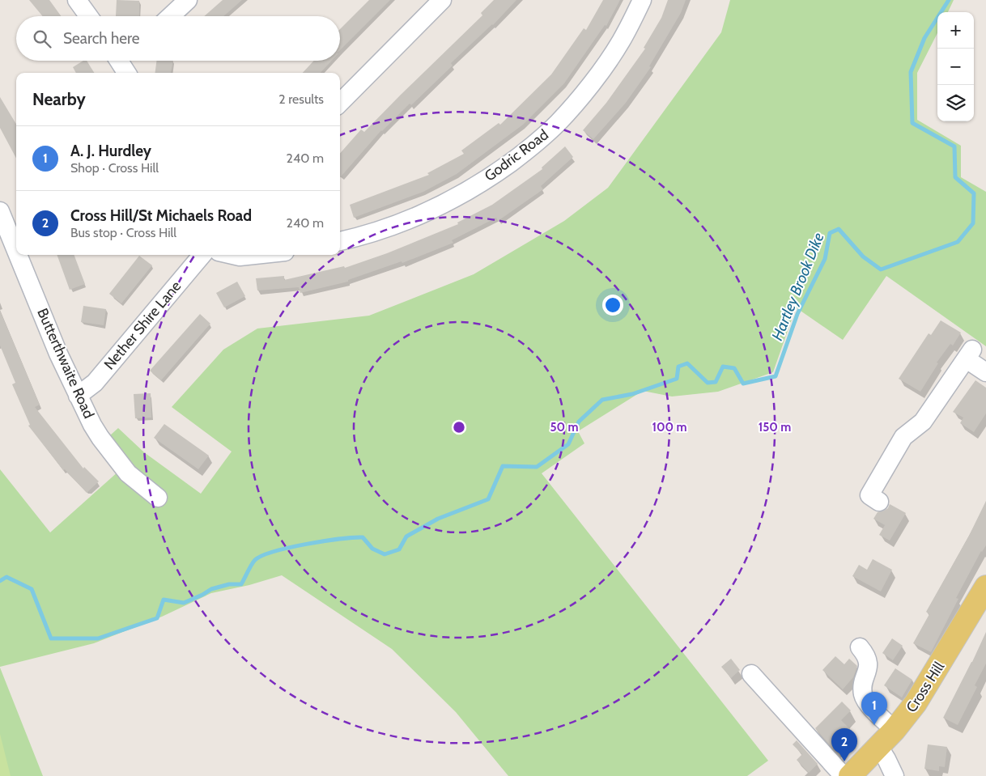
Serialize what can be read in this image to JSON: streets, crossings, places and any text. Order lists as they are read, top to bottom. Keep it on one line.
{"streets":{"main road":["Cross Hill"],"street":["Godric Road","Nether Shire Lane","Butterthwaite Road"]},"crossings":[["Nether Shire Lane","Butterthwaite Road"]],"water":["Hartley Brook Dike"],"page":{"map_buttons":["+","−"],"search":"Search here","heading":["Nearby","2 results"],"list":[{"mark":"1","name":"A. J. Hurdley","note":"Shop · Cross Hill","value":"240 m"},{"mark":"2","name":"Cross Hill/St Michaels Road","note":"Bus stop · Cross Hill","value":"240 m"}],"pins":["1","2"]},"rings":["50 m","100 m","150 m"]}
